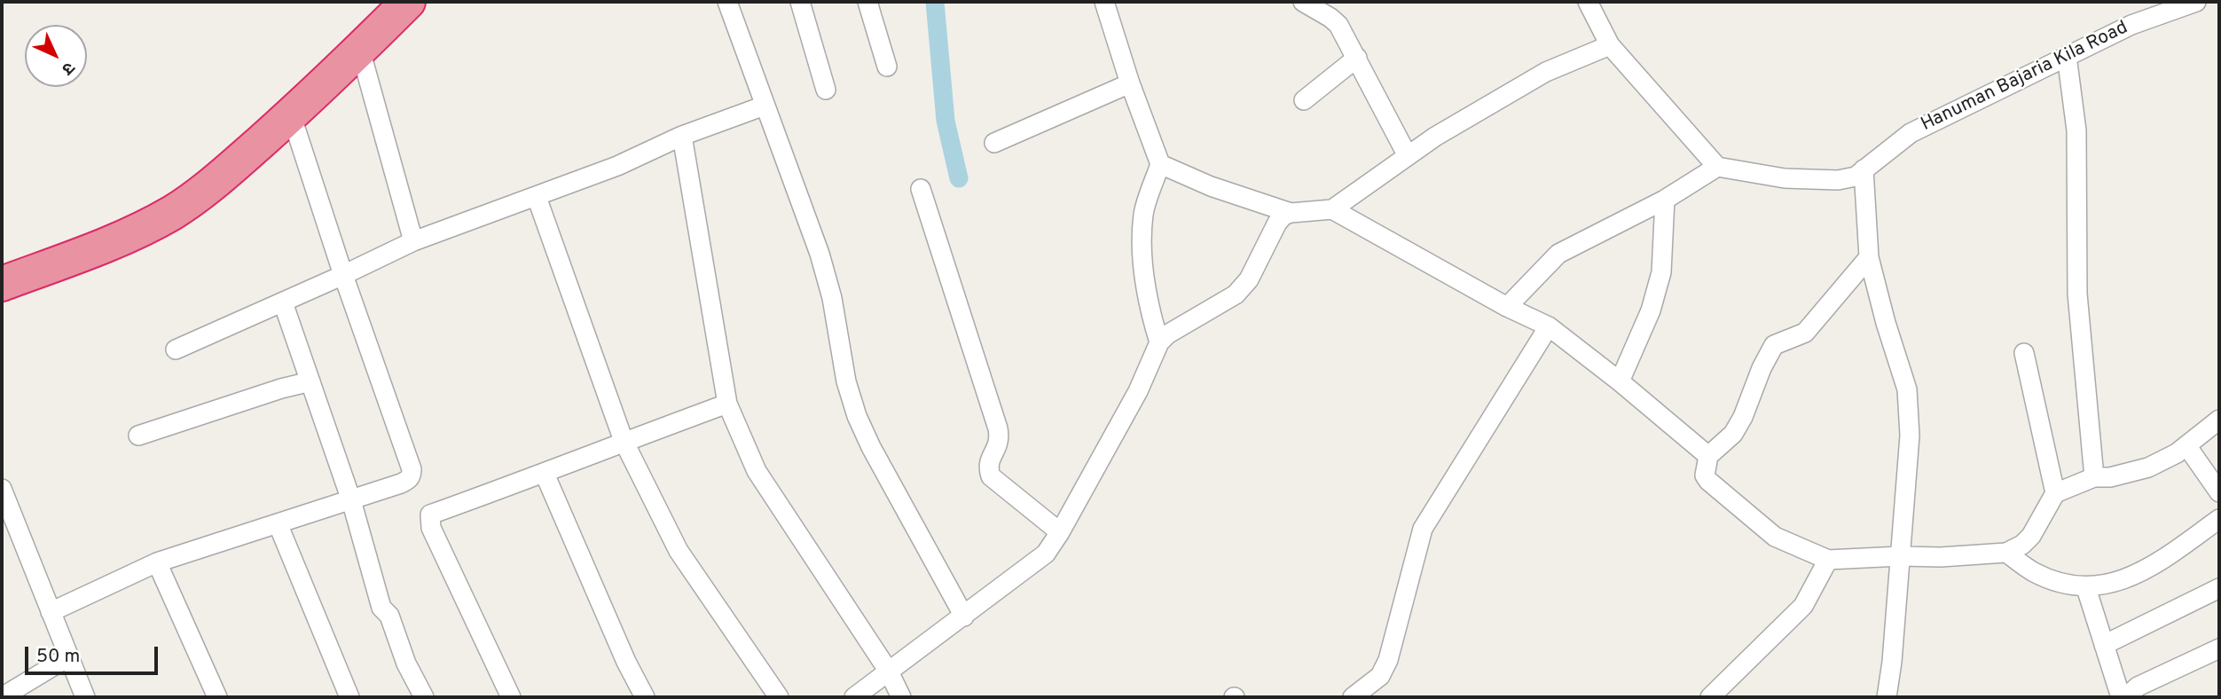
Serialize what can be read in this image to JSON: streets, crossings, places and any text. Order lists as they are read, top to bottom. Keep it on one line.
{"streets":{"street":["Hanuman Bajaria Kila Road"]},"scale_bar":"50 m","north":"bottom right"}
